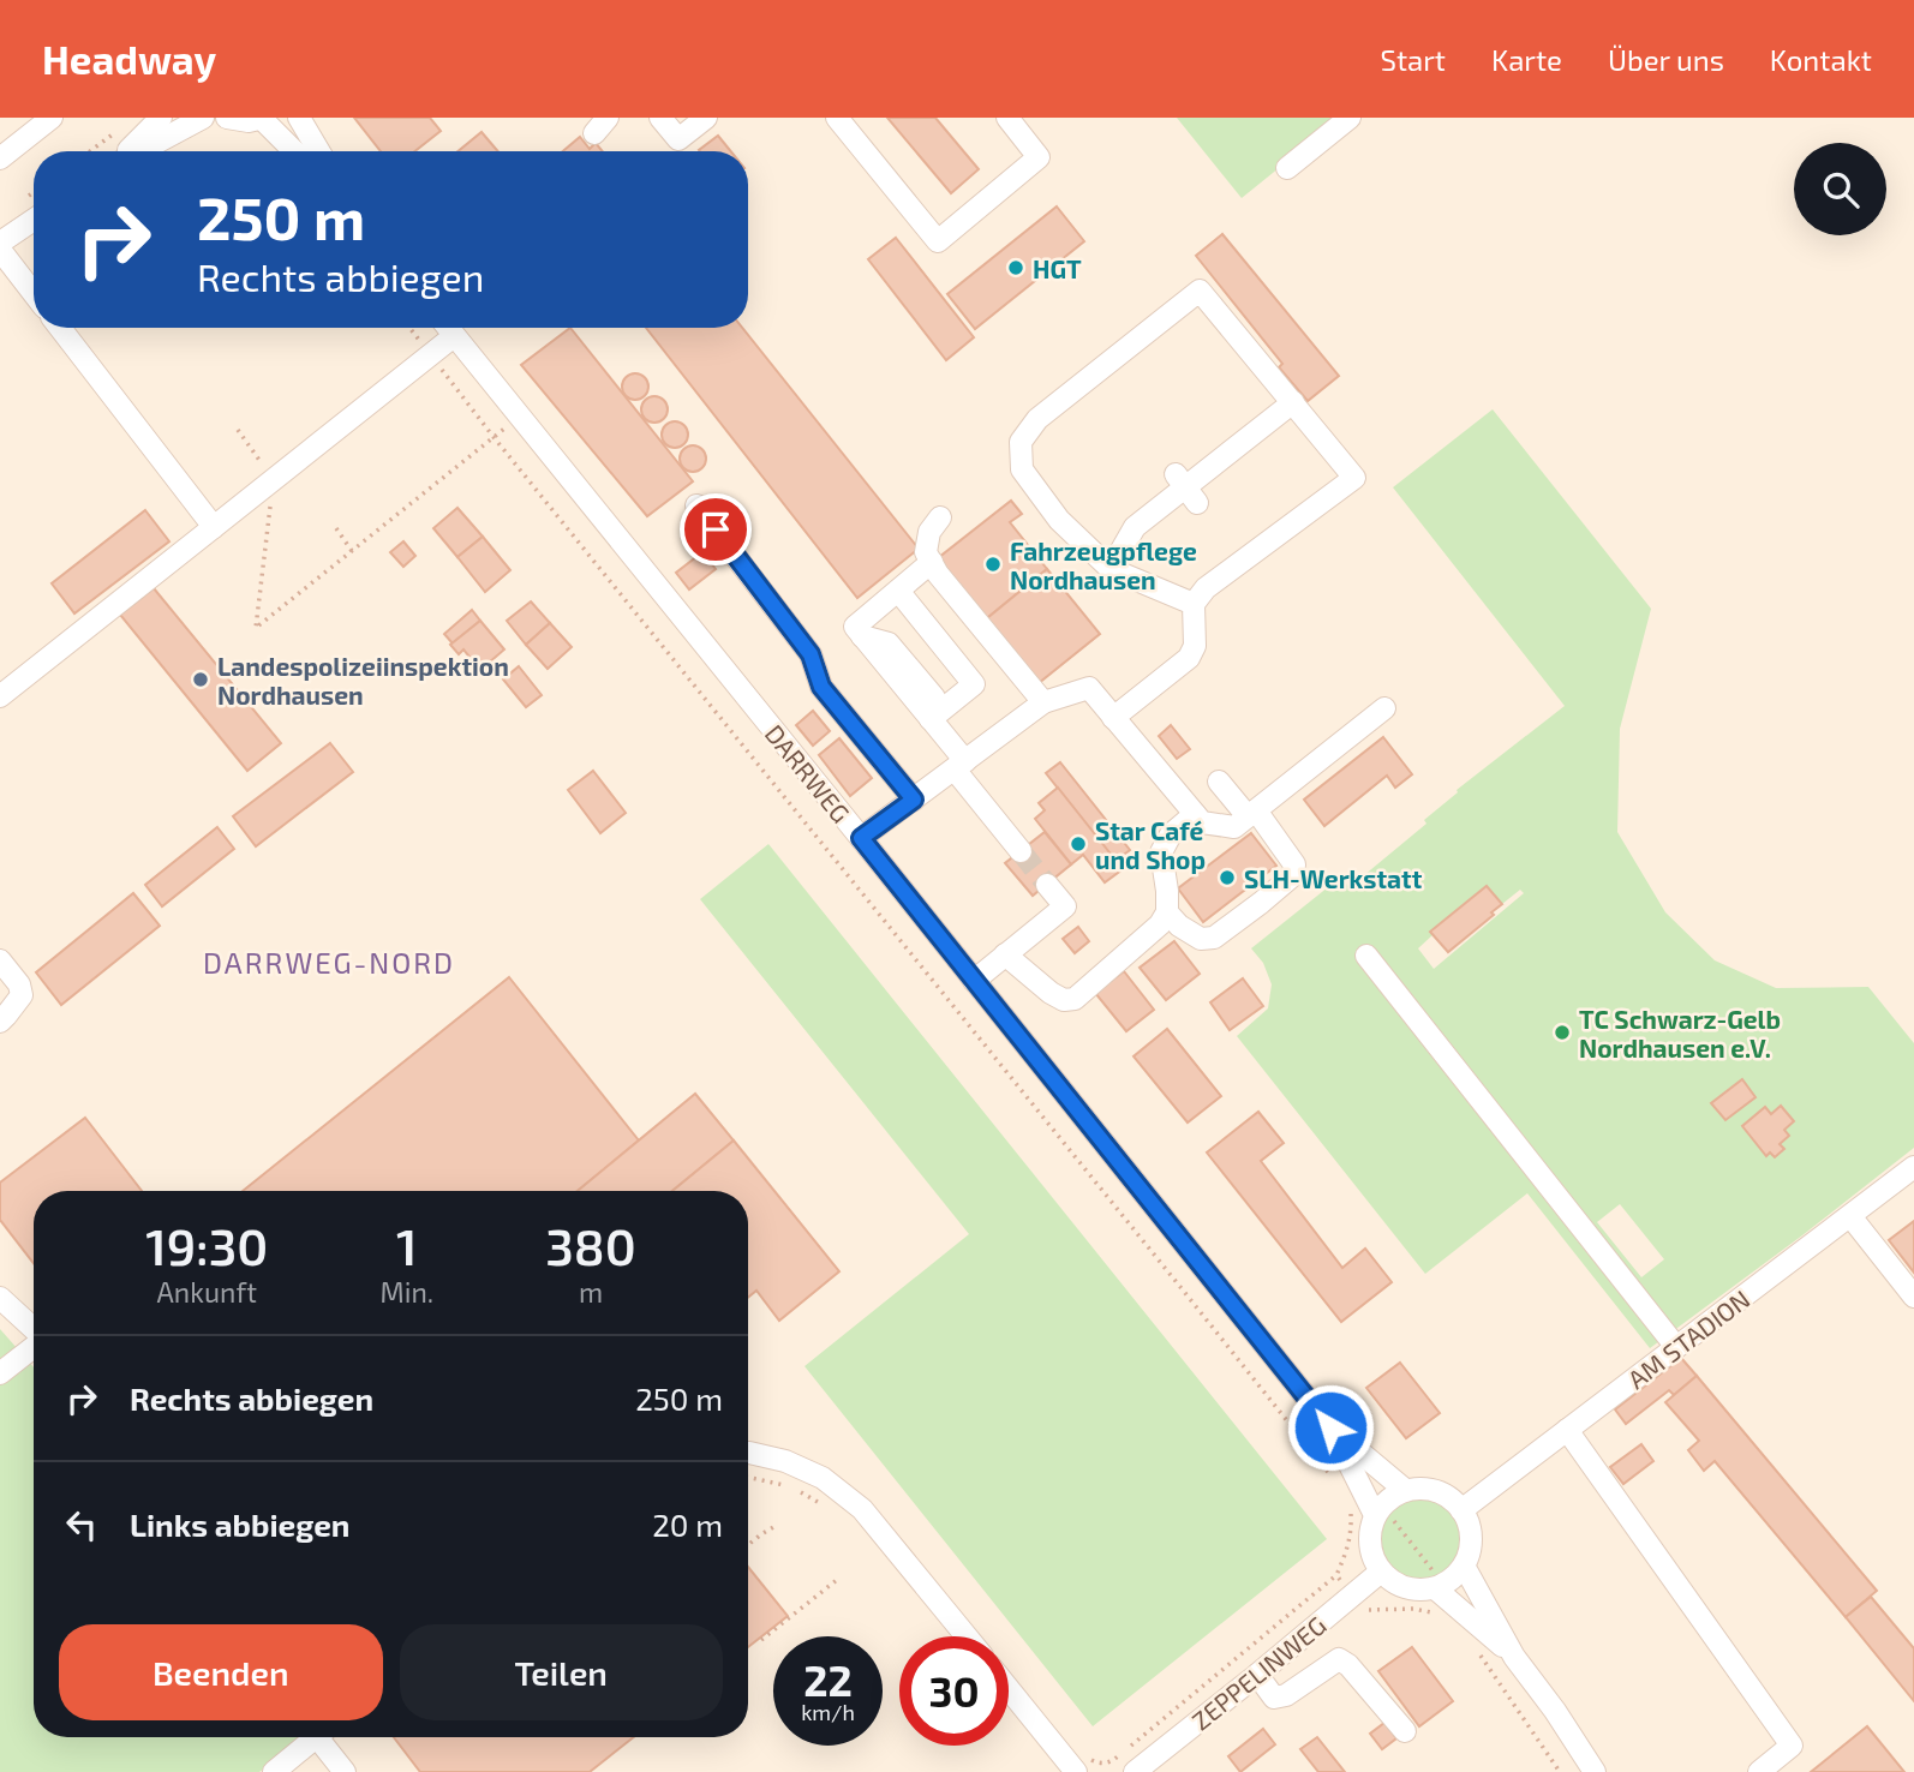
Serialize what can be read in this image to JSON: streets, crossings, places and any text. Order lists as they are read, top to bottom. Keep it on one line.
{"streets":{"street":["DARRWEG","AM STADION","ZEPPELINWEG"]},"crossings":[["DARRWEG","ZEPPELINWEG"]],"districts":["DARRWEG-NORD"],"places":["HGT","Fahrzeugpflege Nordhausen","Landespolizeiinspektion Nordhausen","Star Café und Shop","SLH-Werkstatt","TC Schwarz-Gelb Nordhausen e.V."],"page":{"header":"Headway","nav":["Start","Karte","Über uns","Kontakt"],"turn":["250 m","Rechts abbiegen"],"eta":["19:30","Ankunft","1","Min.","380","m"],"list":[{"name":"Rechts abbiegen","value":"250 m"},{"name":"Links abbiegen","value":"20 m"}],"buttons":["Beenden","Teilen"],"speed":"22 km/h","limit":"30"}}
